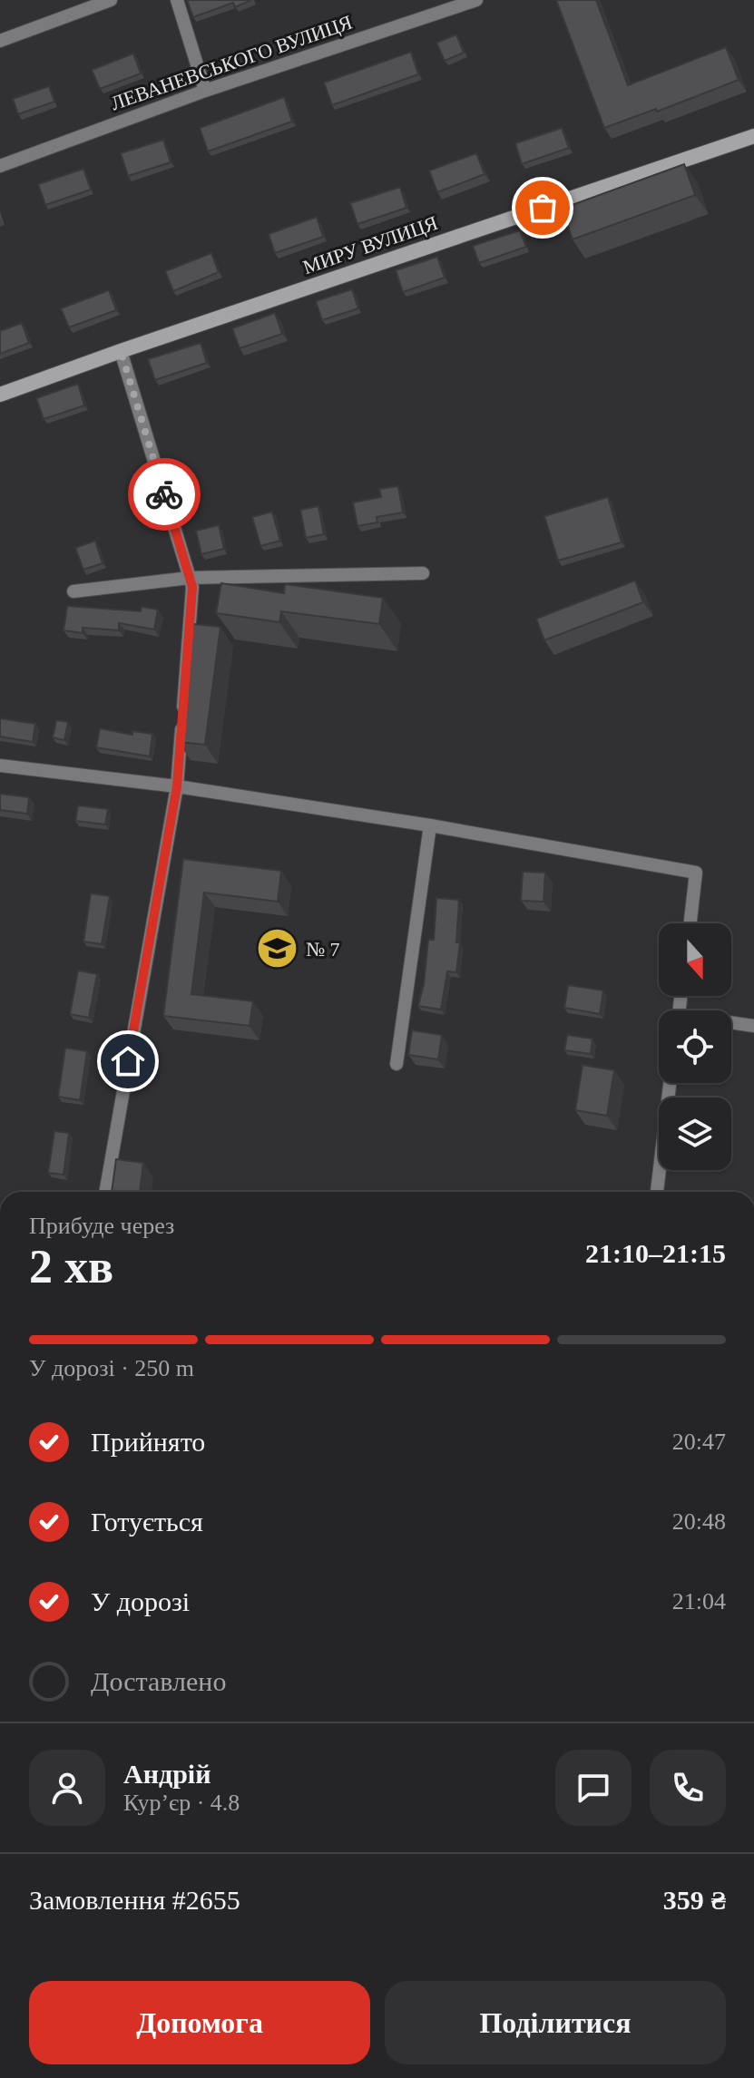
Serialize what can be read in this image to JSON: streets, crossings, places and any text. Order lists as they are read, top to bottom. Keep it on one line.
{"streets":{"main road":["МИРУ ВУЛИЦЯ"],"street":["ЛЕВАНЕВСЬКОГО ВУЛИЦЯ"]},"places":{"school or university":["№ 7"]},"north":"bottom","page":{"heading":["2 хв","Прибуде через","21:10–21:15"],"panel":["Андрій","Кур’єр · 4.8","Замовлення #2655","359 ₴"],"bar":"У дорозі · 250 m","list":[["Прийнято","20:47"],["Готується","20:48"],["У дорозі","21:04"],"Доставлено"],"buttons":["Допомога","Поділитися"]}}
